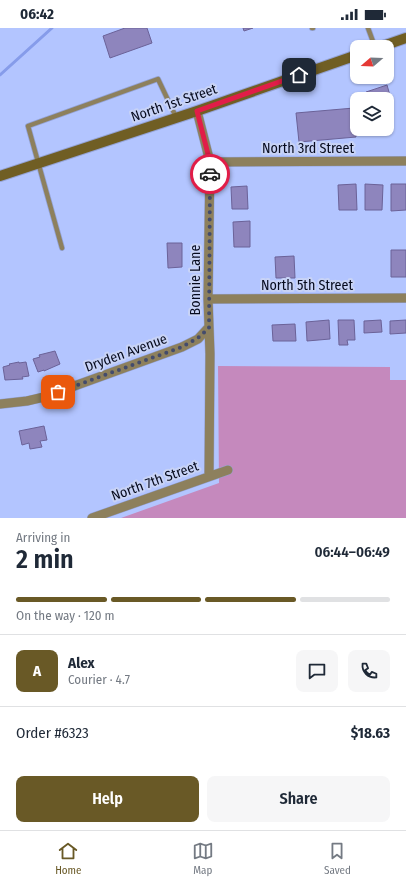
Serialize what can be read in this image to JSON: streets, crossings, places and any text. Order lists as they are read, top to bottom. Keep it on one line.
{"streets":{"main road":["North 1st Street"],"street":["North 3rd Street","Bonnie Lane","North 5th Street","Dryden Avenue","North 7th Street"]},"crossings":[["North 1st Street","Bonnie Lane"],["North 3rd Street","Bonnie Lane"],["Bonnie Lane","North 5th Street"],["Bonnie Lane","Dryden Avenue"],["Bonnie Lane","North 7th Street"]],"north":"left","page":{"status":"06:42","heading":["2 min","Arriving in","06:44–06:49"],"panel":["Alex","Courier · 4.7","Order #6323","$18.63"],"bar":"On the way · 120 m","round":"A","buttons":["Help","Share"],"tabs":["Home","Map","Saved"]}}
